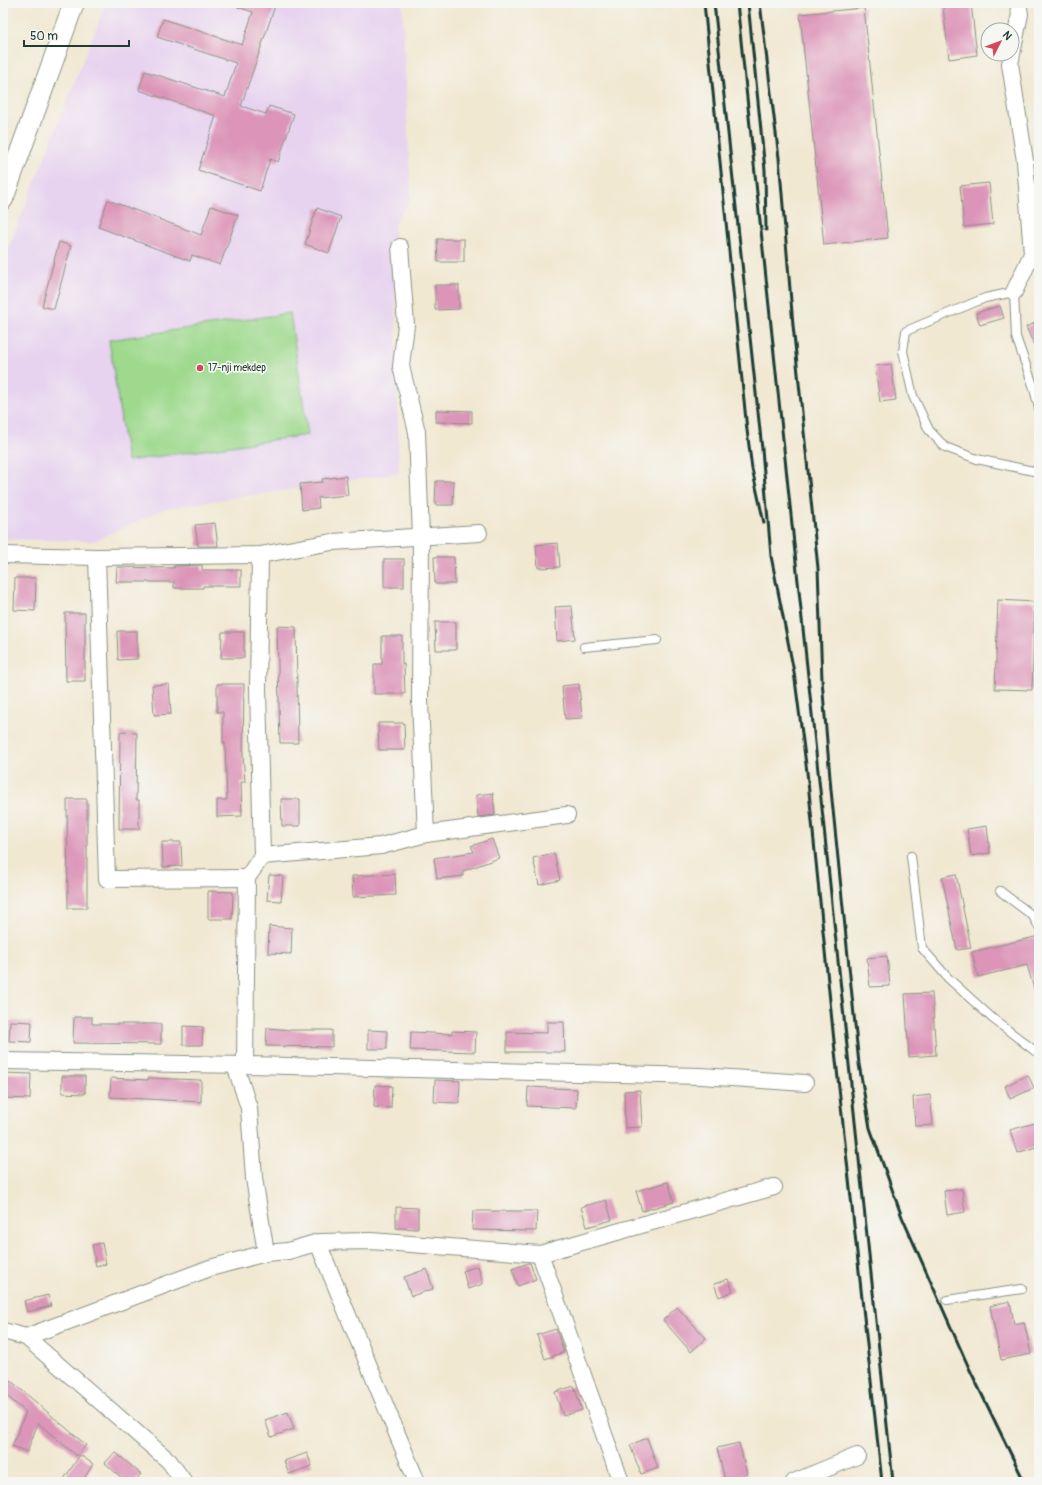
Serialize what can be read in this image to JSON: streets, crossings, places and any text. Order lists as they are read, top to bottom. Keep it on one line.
{"places":["17-nji mekdep"],"scale_bar":"50 m","north":"top right"}
